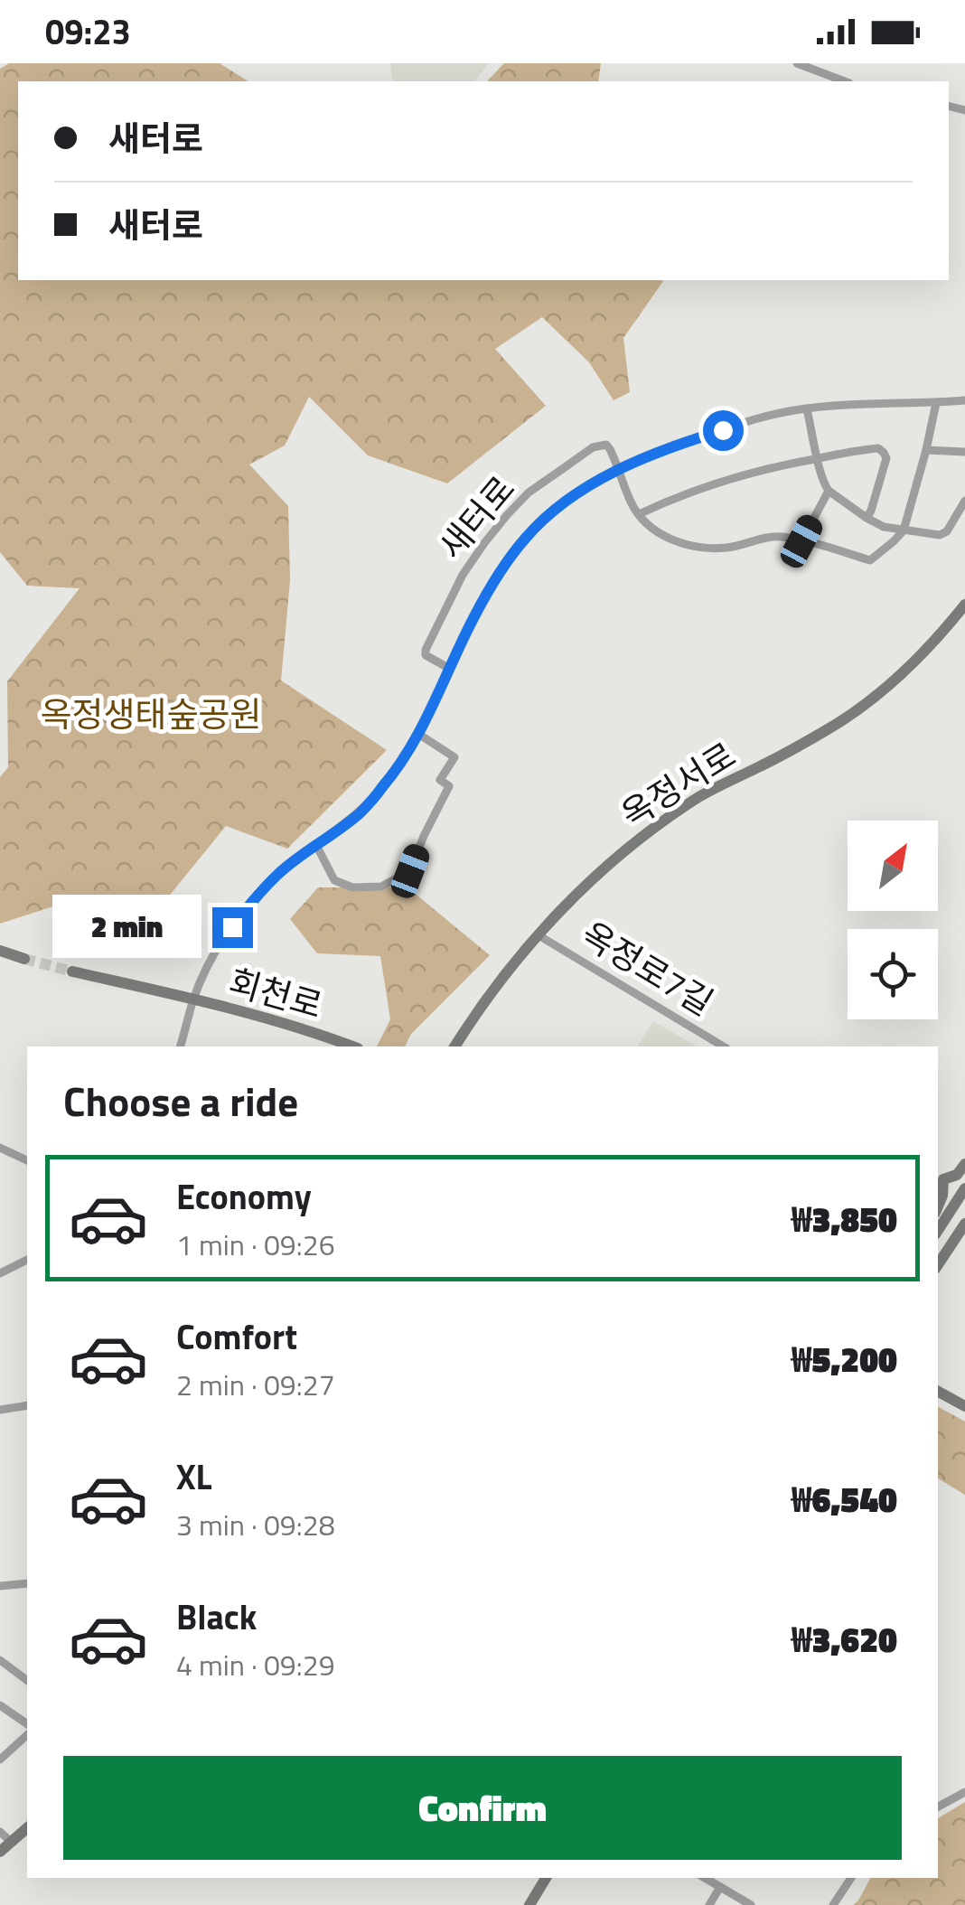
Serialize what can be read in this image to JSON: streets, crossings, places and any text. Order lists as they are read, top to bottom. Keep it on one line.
{"streets":{"street":["새터로","옥정서로","옥정로7길","회천로"]},"crossings":[["새터로","회천로"],["옥정서로","옥정로7길"]],"parks":["옥정생태숲공원"],"north":"top right","page":{"status":"09:23","banner":["새터로","새터로"],"bubble":"2 min","heading":"Choose a ride","list":[{"name":"Economy","note":"1 min · 09:26","value":"₩3,850"},{"name":"Comfort","note":"2 min · 09:27","value":"₩5,200"},{"name":"XL","note":"3 min · 09:28","value":"₩6,540"},{"name":"Black","note":"4 min · 09:29","value":"₩3,620"}],"buttons":"Confirm"}}
